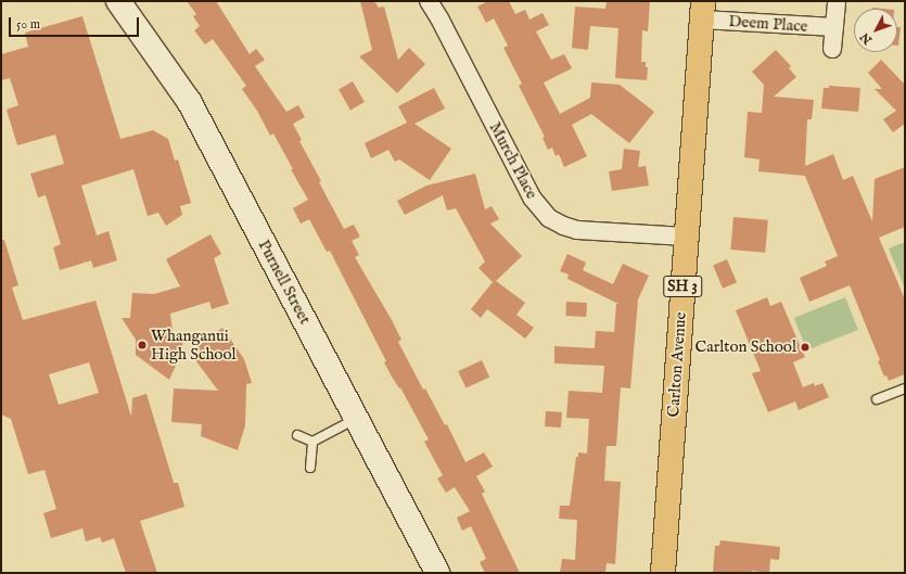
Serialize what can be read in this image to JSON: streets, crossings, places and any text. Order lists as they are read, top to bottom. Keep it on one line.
{"streets":{"highway":["SH 3","Carlton Avenue"],"main road":["Purnell Street"],"street":["Deem Place","Murch Place"]},"crossings":[["Deem Place","Carlton Avenue"],["Murch Place","Carlton Avenue"]],"places":["Whanganui High School","Carlton School"],"scale_bar":"50 m","north":"bottom left"}
